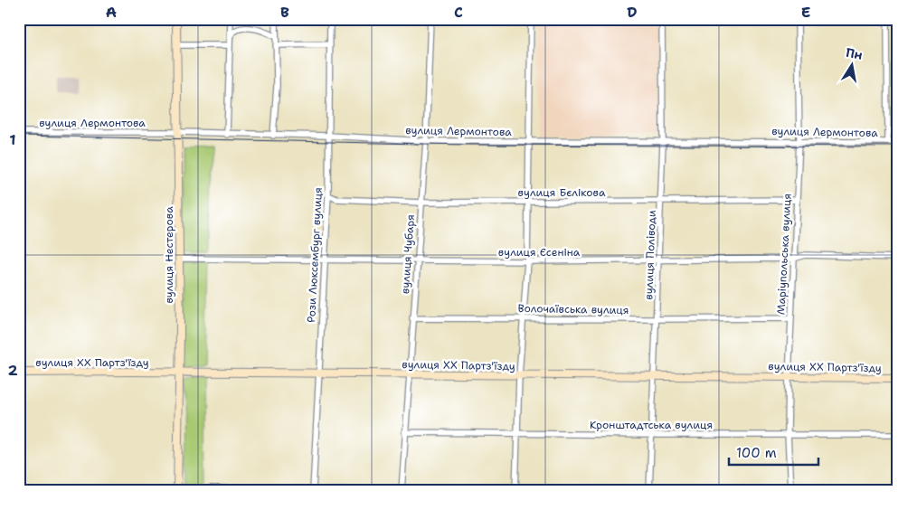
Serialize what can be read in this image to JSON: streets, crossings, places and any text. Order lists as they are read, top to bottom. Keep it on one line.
{"streets":{"street":["вулиця Лермонтова","вулиця Бєлікова","вулиця Єсеніна","вулиця Чубаря","Маріупольська вулиця","вулиця Нестерова","Рози Люксембург вулиця","вулиця Поліводи","Волочаївська вулиця","вулиця XX Партз'їзду","Кронштадтська вулиця"]},"crossings":[["вулиця Лермонтова","вулиця Чубаря"],["вулиця Лермонтова","Маріупольська вулиця"],["вулиця Лермонтова","вулиця Нестерова"],["вулиця Лермонтова","Рози Люксембург вулиця"],["вулиця Лермонтова","вулиця Поліводи"],["вулиця Бєлікова","вулиця Чубаря"],["вулиця Бєлікова","Маріупольська вулиця"],["вулиця Бєлікова","Рози Люксембург вулиця"],["вулиця Бєлікова","вулиця Поліводи"],["вулиця Єсеніна","вулиця Чубаря"],["вулиця Єсеніна","Маріупольська вулиця"],["вулиця Єсеніна","вулиця Нестерова"],["вулиця Єсеніна","Рози Люксембург вулиця"],["вулиця Єсеніна","вулиця Поліводи"],["вулиця Чубаря","Волочаївська вулиця"],["вулиця Чубаря","вулиця XX Партз'їзду"],["вулиця Чубаря","Кронштадтська вулиця"],["Маріупольська вулиця","Волочаївська вулиця"],["Маріупольська вулиця","вулиця XX Партз'їзду"],["Маріупольська вулиця","Кронштадтська вулиця"],["вулиця Нестерова","вулиця XX Партз'їзду"],["Рози Люксембург вулиця","вулиця XX Партз'їзду"],["вулиця Поліводи","Волочаївська вулиця"],["вулиця Поліводи","вулиця XX Партз'їзду"],["вулиця Поліводи","Кронштадтська вулиця"]],"scale_bar":"100 m","north":"top","grid":{"columns":["A","B","C","D","E"],"rows":["1","2"]}}
